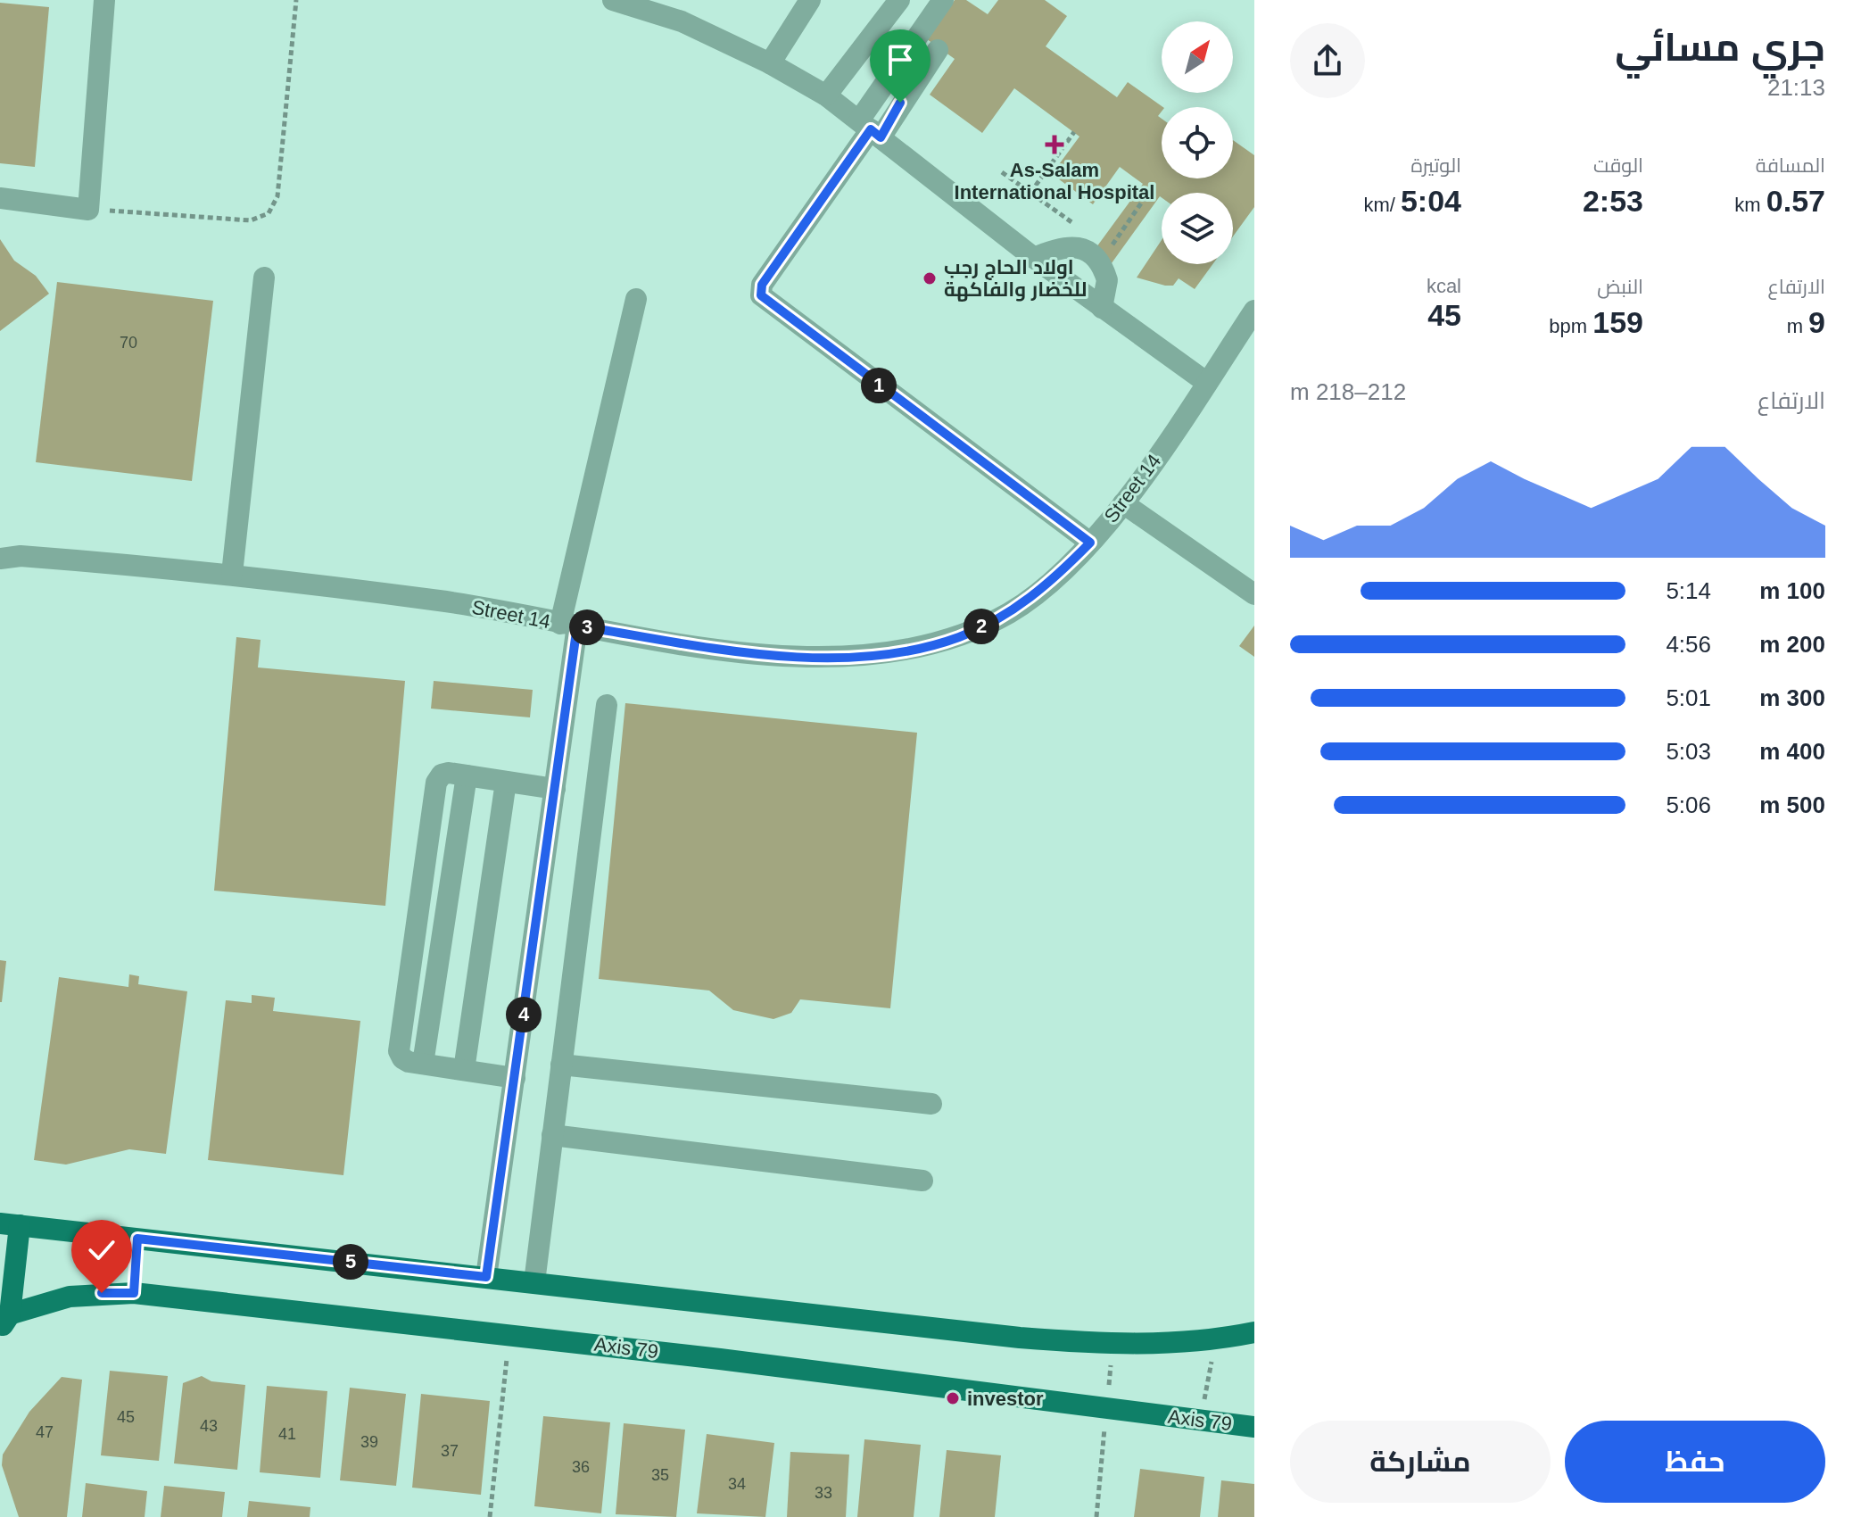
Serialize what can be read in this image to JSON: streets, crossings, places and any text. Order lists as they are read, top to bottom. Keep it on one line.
{"streets":{"main road":["Axis 79"],"street":["Street 14"]},"places":{"health":["As-Salam International Hospital"],"other":["اولاد الحاج رجب للخضار والفاكهة","investor"]},"house_numbers":["70","45","43","47","41","39","37","36","35","34","33"],"north":"top right","page":{"heading":["جري مسائي","21:13"],"stats":[["المسافة","0.57 km"],["الوقت","2:53"],["الوتيرة","5:04 /km"],["الارتفاع","9 m"],["النبض","159 bpm"],["kcal","45"]],"chart":["الارتفاع","212–218 m"],"pins":["1","2","3","4","5"],"list":[{"name":"100 m","note":"5:14"},{"name":"200 m","note":"4:56"},{"name":"300 m","note":"5:01"},{"name":"400 m","note":"5:03"},{"name":"500 m","note":"5:06"}],"buttons":["حفظ","مشاركة"]}}
